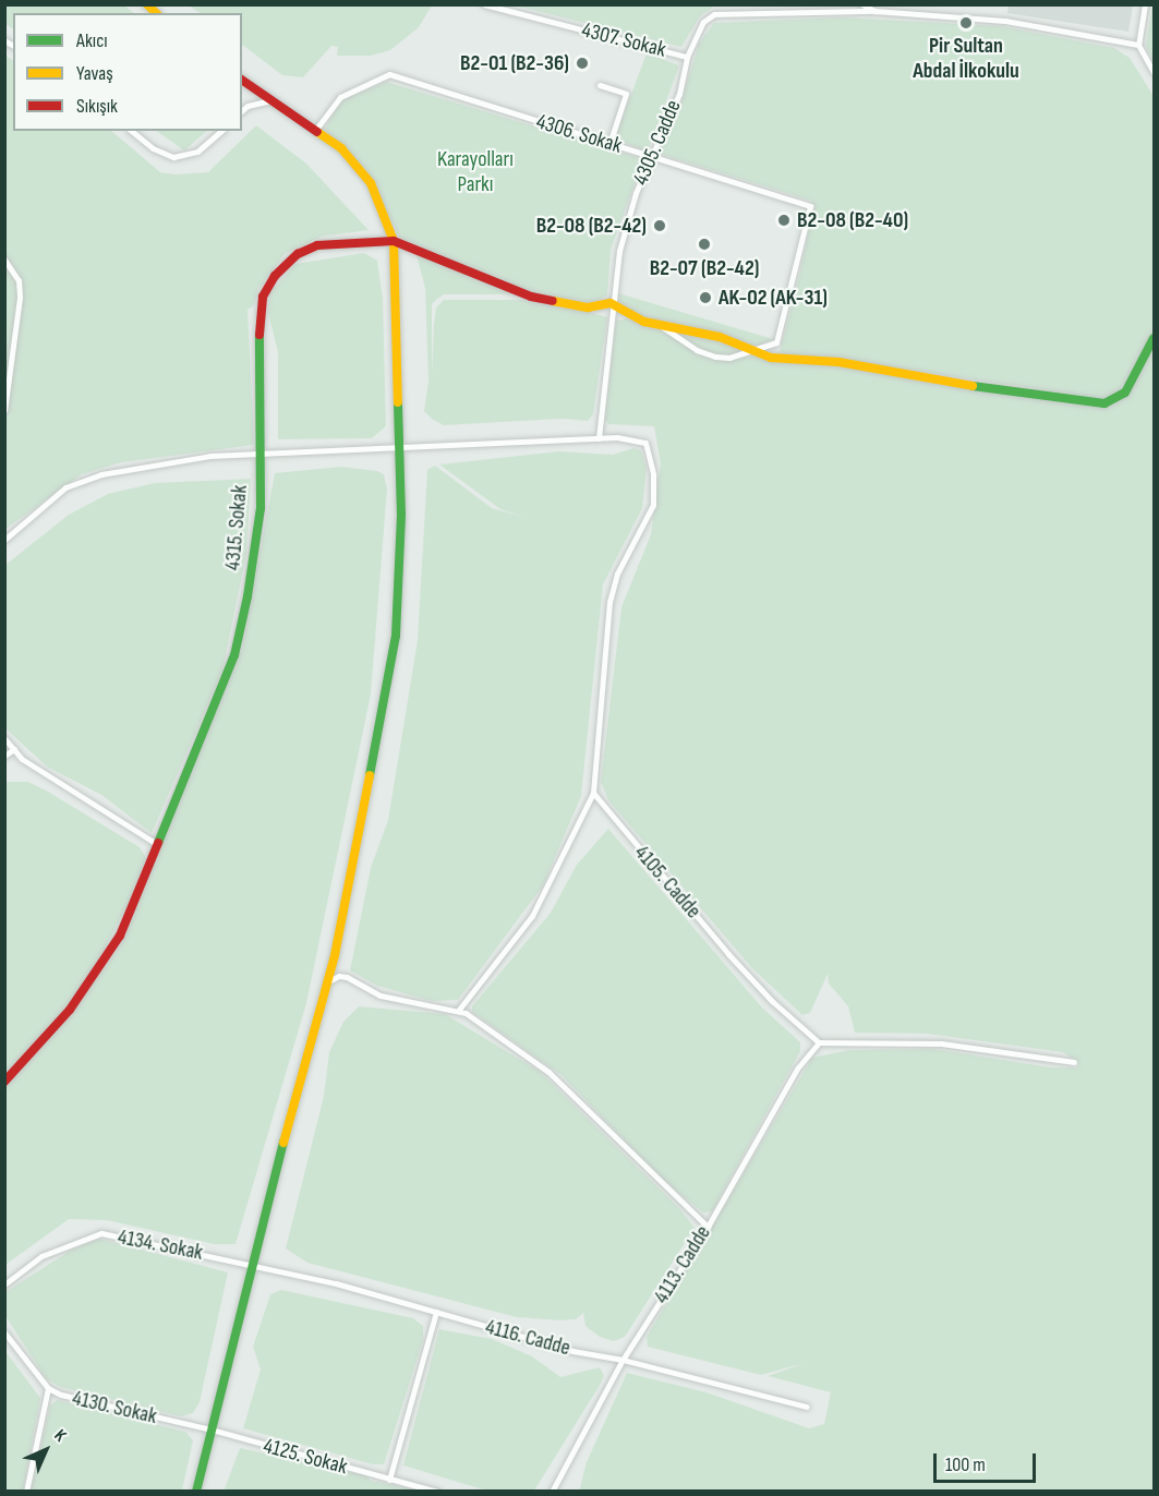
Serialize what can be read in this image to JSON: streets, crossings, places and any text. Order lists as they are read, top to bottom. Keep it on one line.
{"streets":{"street":["4307. Sokak","4306. Sokak","4305. Cadde","4315. Sokak","4105. Cadde","4134. Sokak","4113. Cadde","4116. Cadde","4130. Sokak","4125. Sokak"]},"crossings":[["4307. Sokak","4305. Cadde"],["4306. Sokak","4305. Cadde"],["4305. Cadde","4315. Sokak"],["4105. Cadde","4113. Cadde"],["4134. Sokak","4116. Cadde"],["4113. Cadde","4116. Cadde"],["4130. Sokak","4125. Sokak"]],"parks":["Karayolları Parkı"],"places":["Pir Sultan Abdal İlkokulu","B2-01 (B2-36)","B2-08 (B2-40)","B2-08 (B2-42)","B2-07 (B2-42)","AK-02 (AK-31)"],"legend":["Akıcı","Yavaş","Sıkışık"],"scale_bar":"100 m","north":"top right"}
